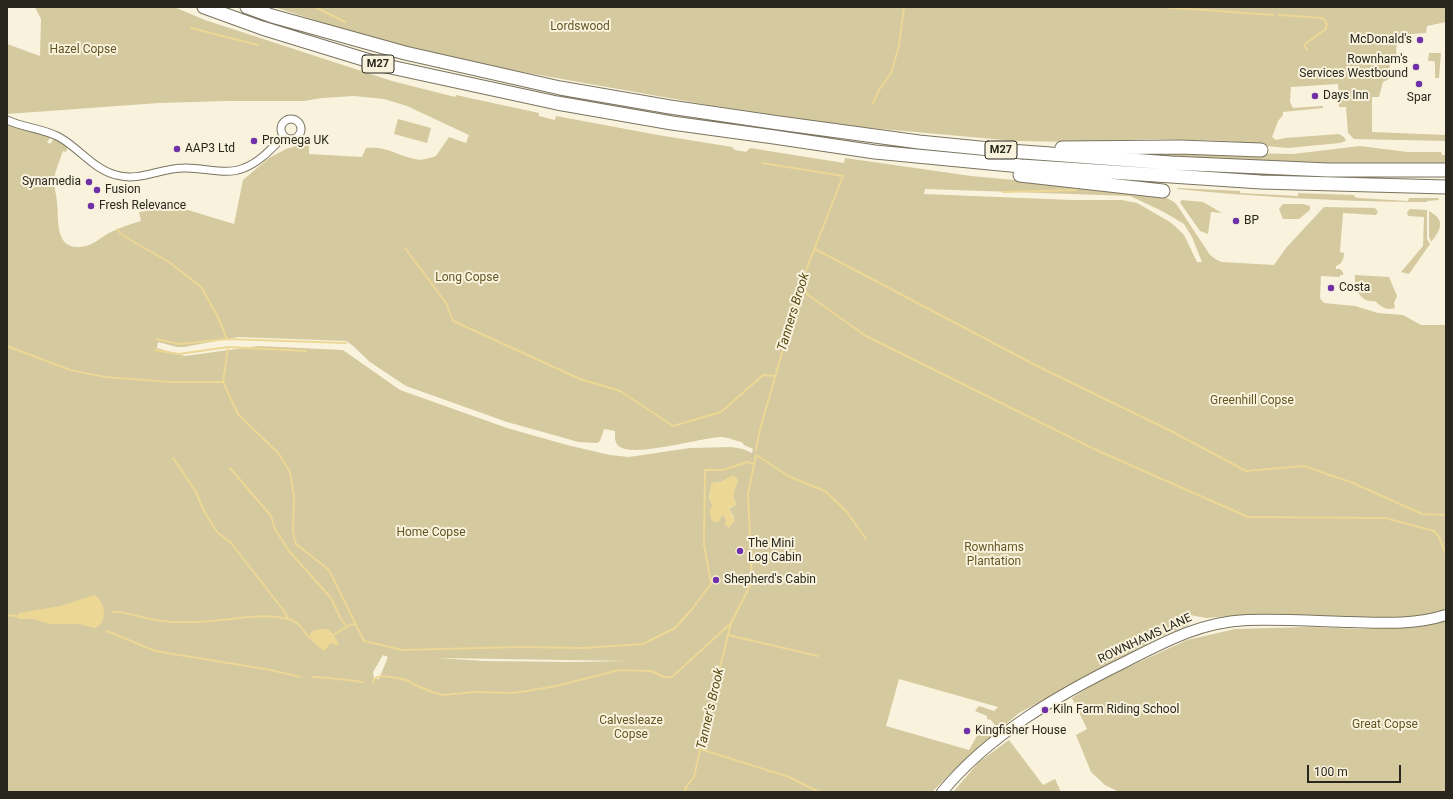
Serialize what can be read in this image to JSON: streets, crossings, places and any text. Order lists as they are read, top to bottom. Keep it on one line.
{"streets":{"highway":["M27"],"street":["ROWNHAMS LANE"]},"water":["Tanners Brook","Tanner's Brook"],"parks":["Lordswood","Hazel Copse","Long Copse","Greenhill Copse","Home Copse","Rownhams Plantation","Calvesleaze Copse","Great Copse"],"places":["McDonald's","Rownham's Services Westbound","Spar","Days Inn","Promega UK","AAP3 Ltd","Synamedia","Fusion","Fresh Relevance","BP","Costa","The Mini Log Cabin","Shepherd's Cabin","Kiln Farm Riding School","Kingfisher House"],"scale_bar":"100 m"}
